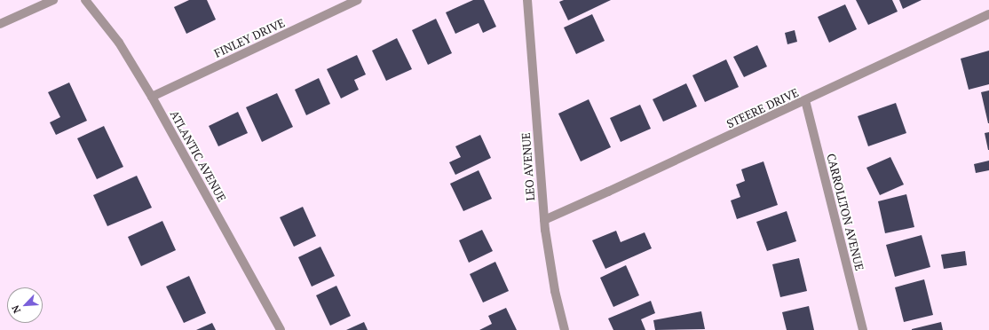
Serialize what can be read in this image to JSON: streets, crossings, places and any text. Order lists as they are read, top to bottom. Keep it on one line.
{"streets":{"street":["FINLEY DRIVE","STEERE DRIVE","ATLANTIC AVENUE","LEO AVENUE","CARROLLTON AVENUE"]},"crossings":[["FINLEY DRIVE","ATLANTIC AVENUE"],["STEERE DRIVE","LEO AVENUE"],["STEERE DRIVE","CARROLLTON AVENUE"]],"north":"bottom left"}
